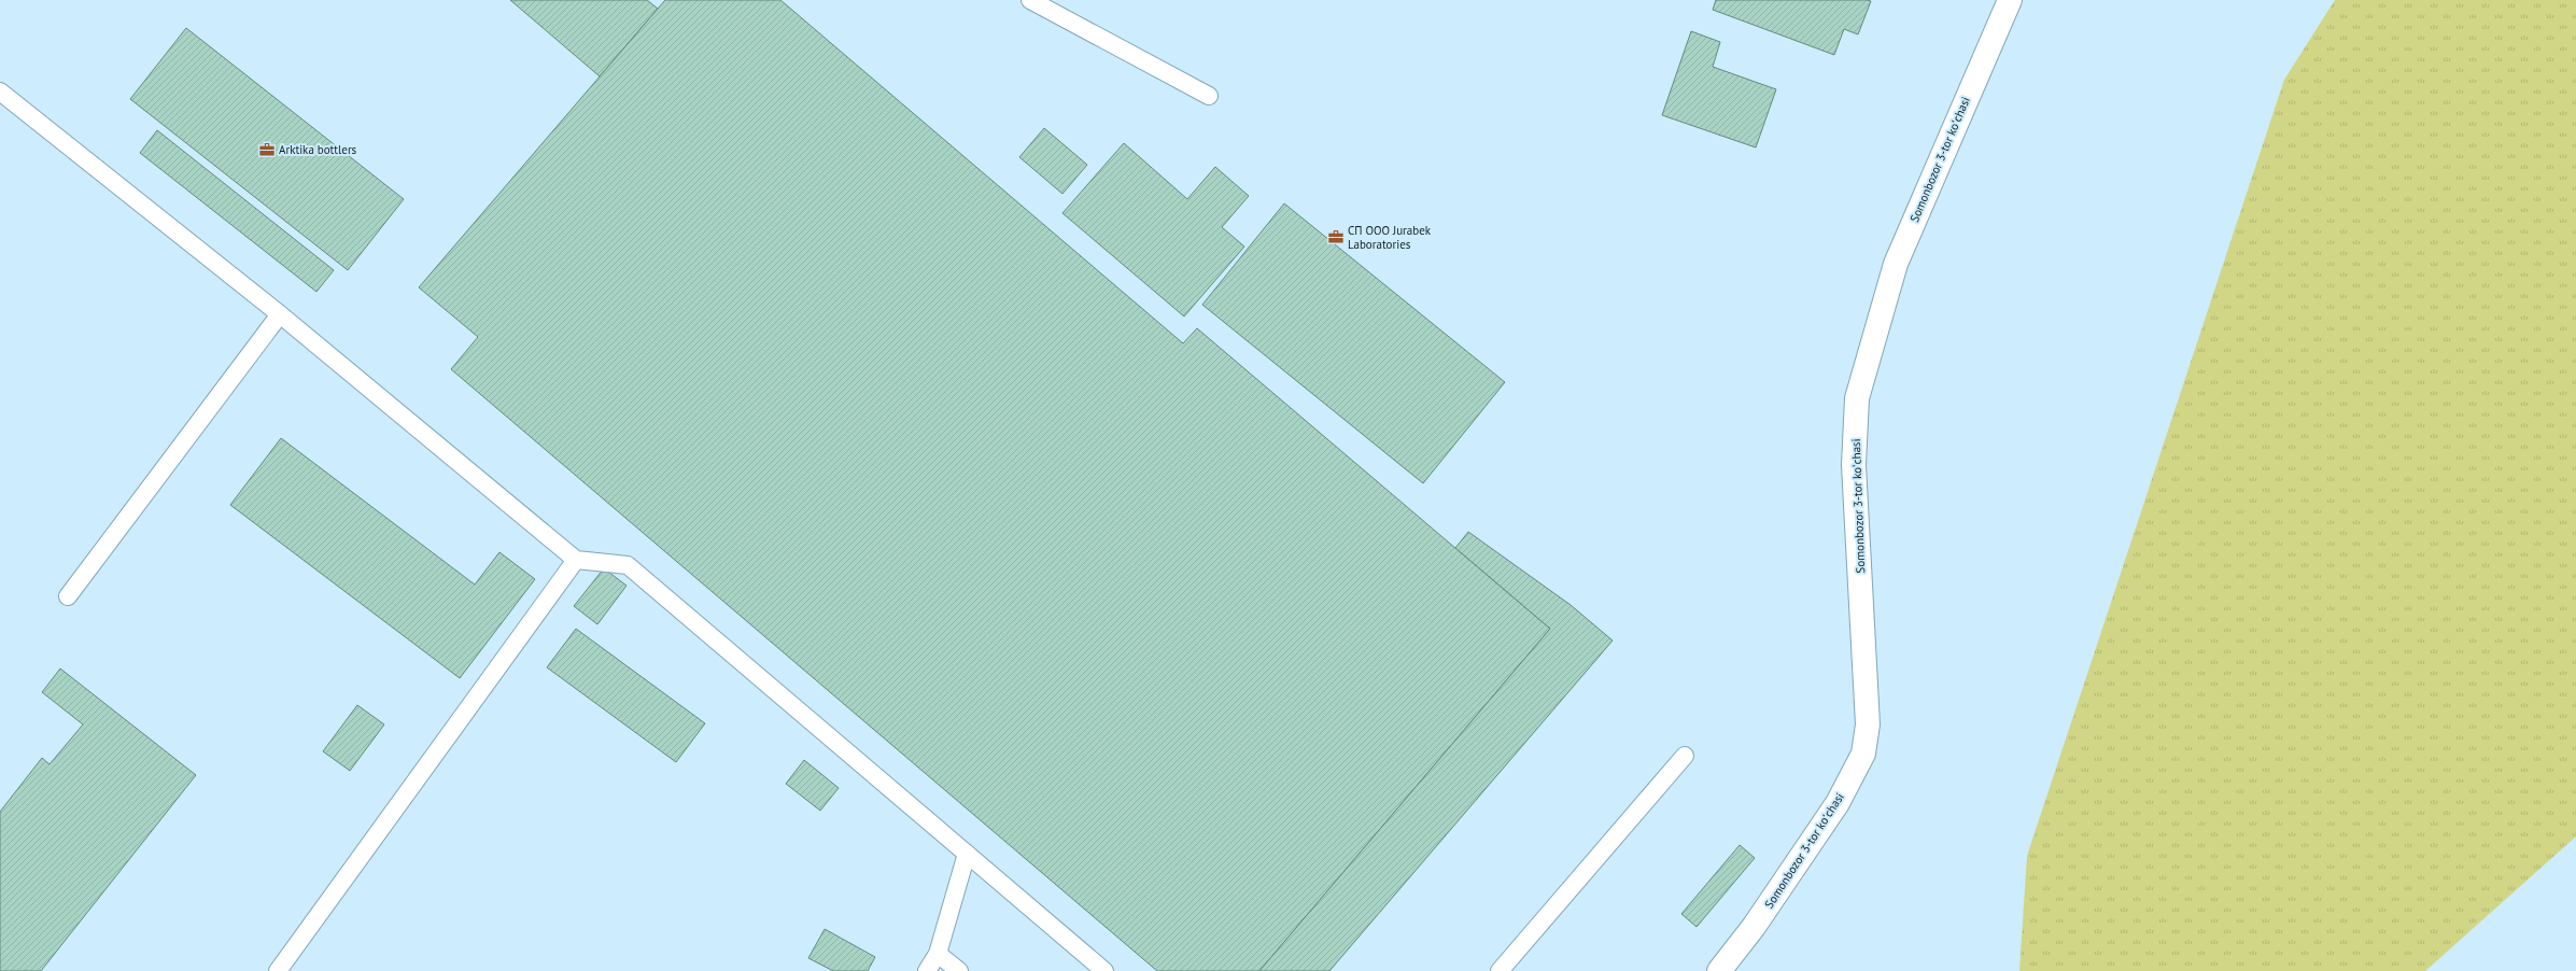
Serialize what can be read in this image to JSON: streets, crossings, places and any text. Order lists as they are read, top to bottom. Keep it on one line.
{"streets":{"street":["Somonbozor 3-tor koʻchasi"]},"places":{"office":["Arktika bottlers","СП ООО Jurabek Laboratories"]}}
